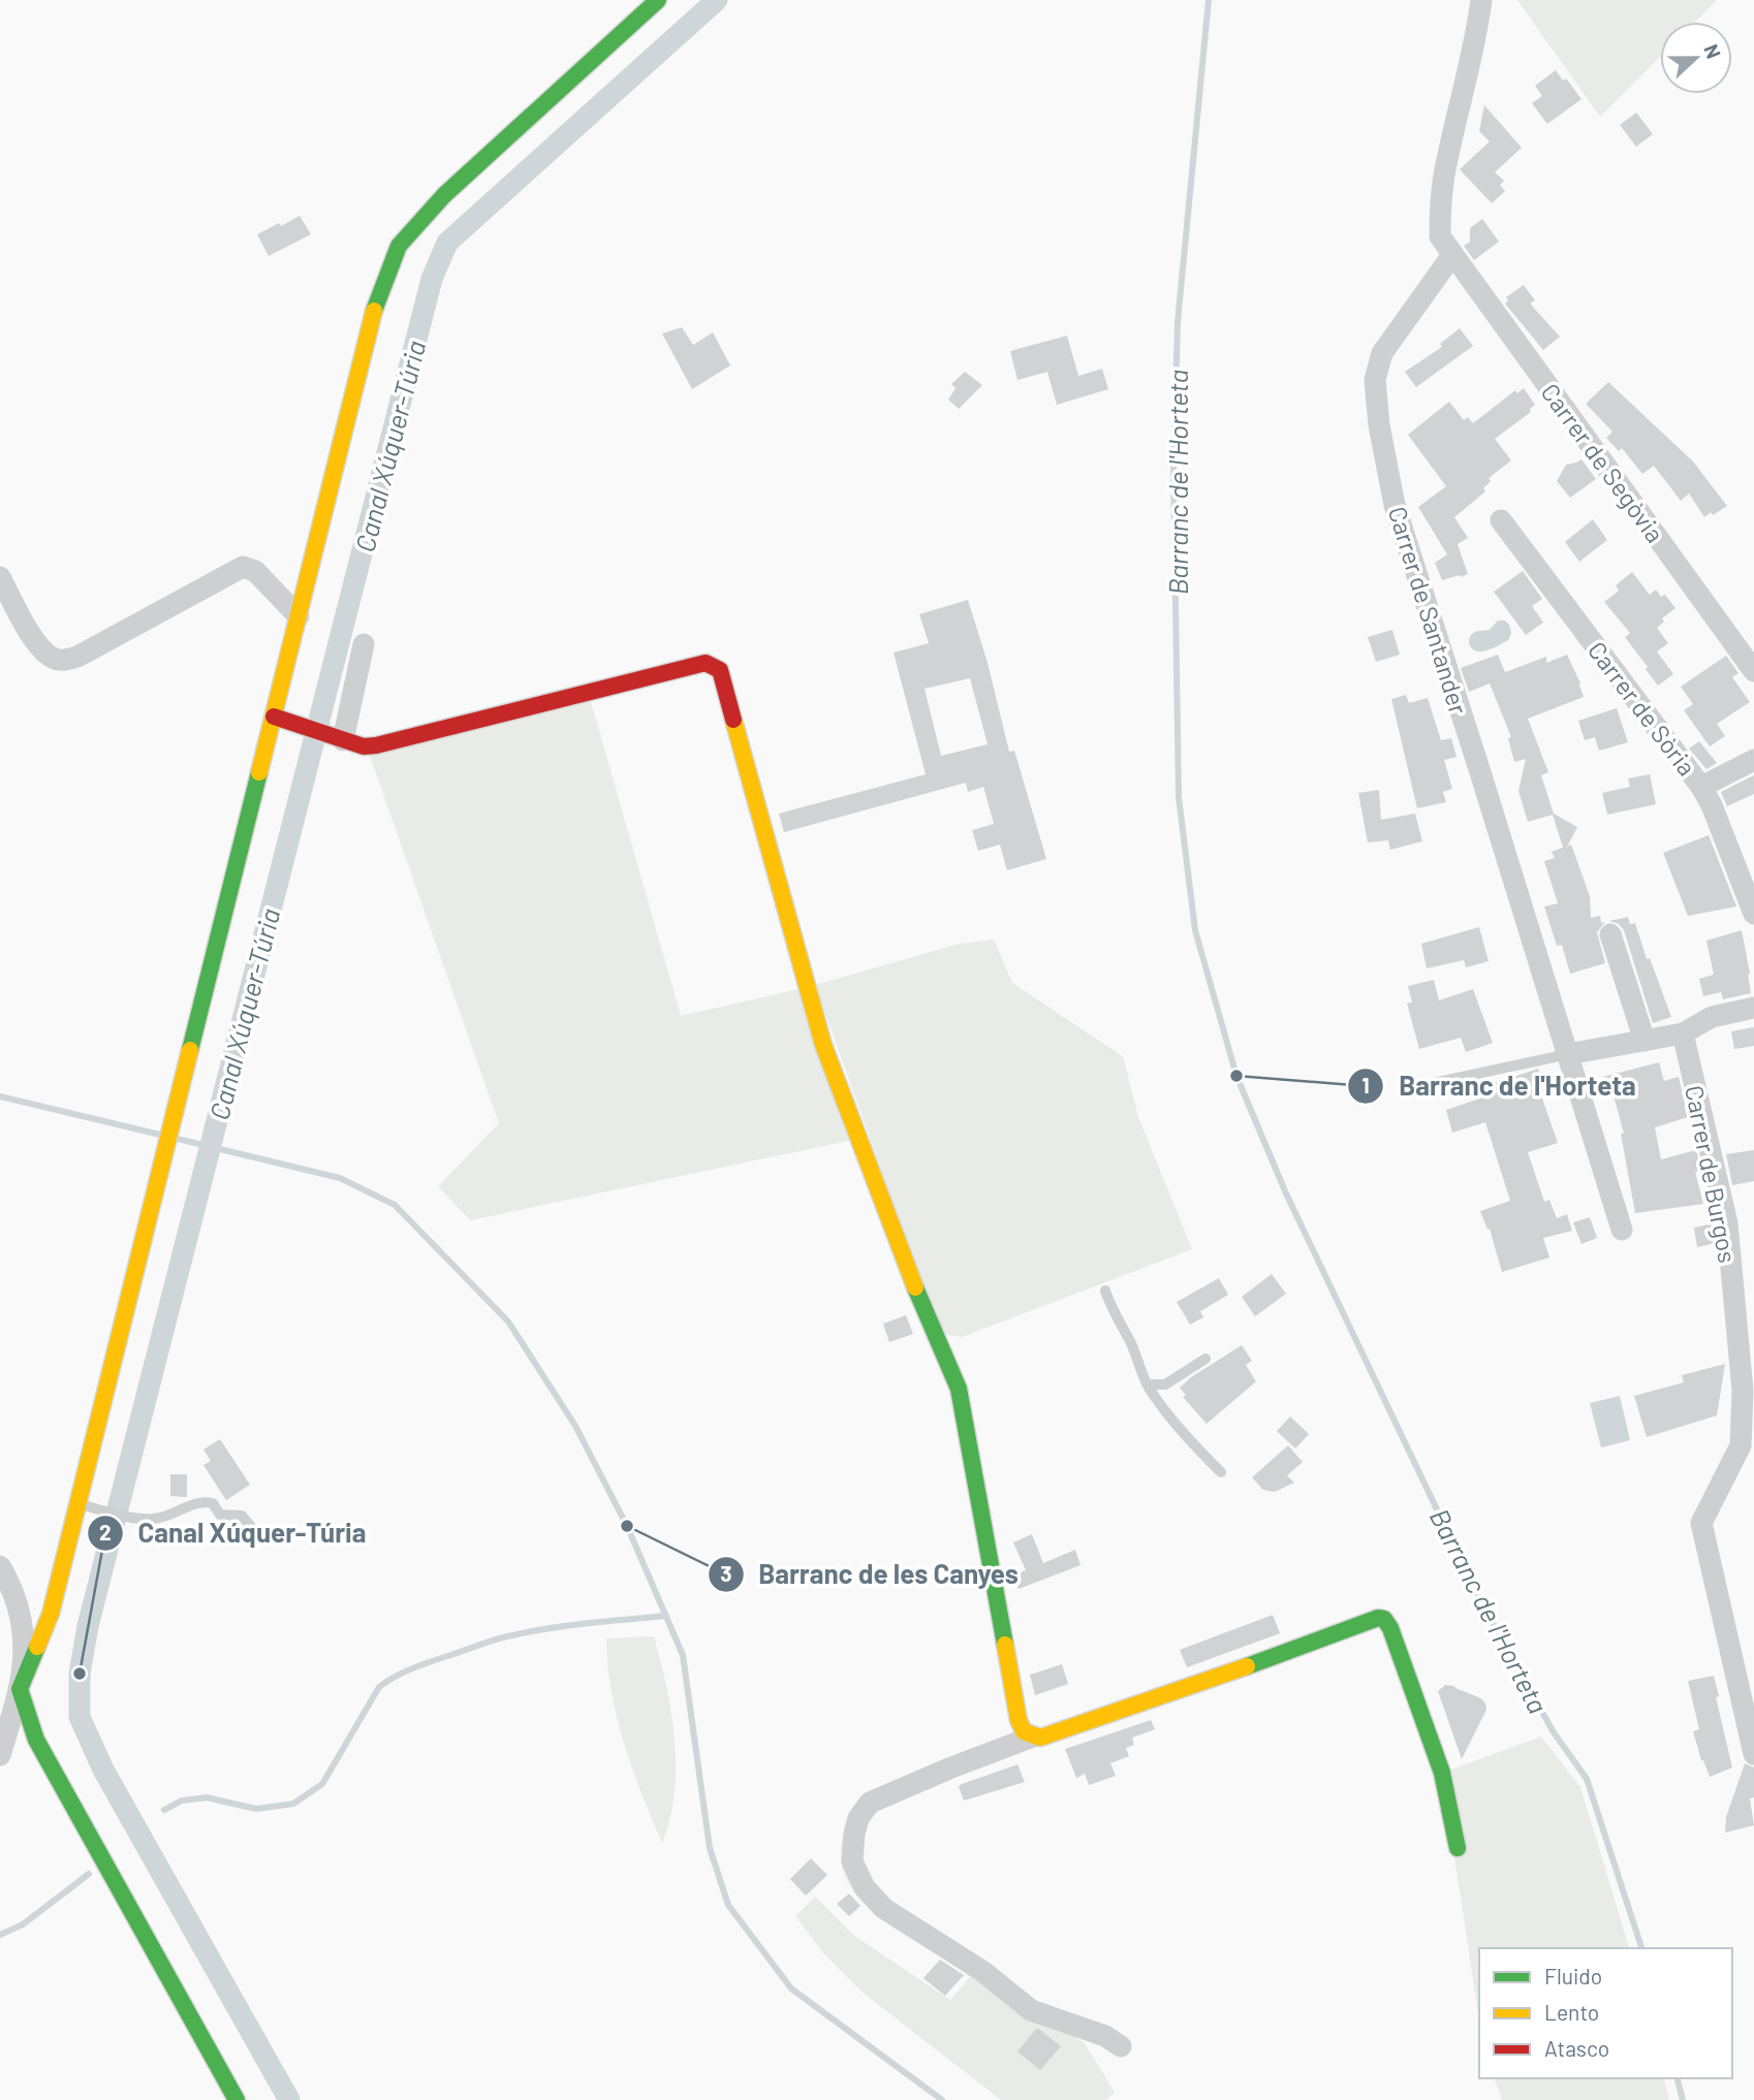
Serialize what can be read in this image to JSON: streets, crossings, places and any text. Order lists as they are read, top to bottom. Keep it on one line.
{"streets":{"street":["Carrer de Segòvia","Carrer de Santander","Carrer de Sòria","Carrer de Burgos"]},"crossings":[["Carrer de Segòvia","Carrer de Santander"]],"water":["Canal Xúquer-Túria","Barranc de l'Horteta"],"places":["Barranc de l'Horteta","Barranc de les Canyes","Canal Xúquer-Túria"],"legend":["Fluido","Lento","Atasco"],"north":"right"}
